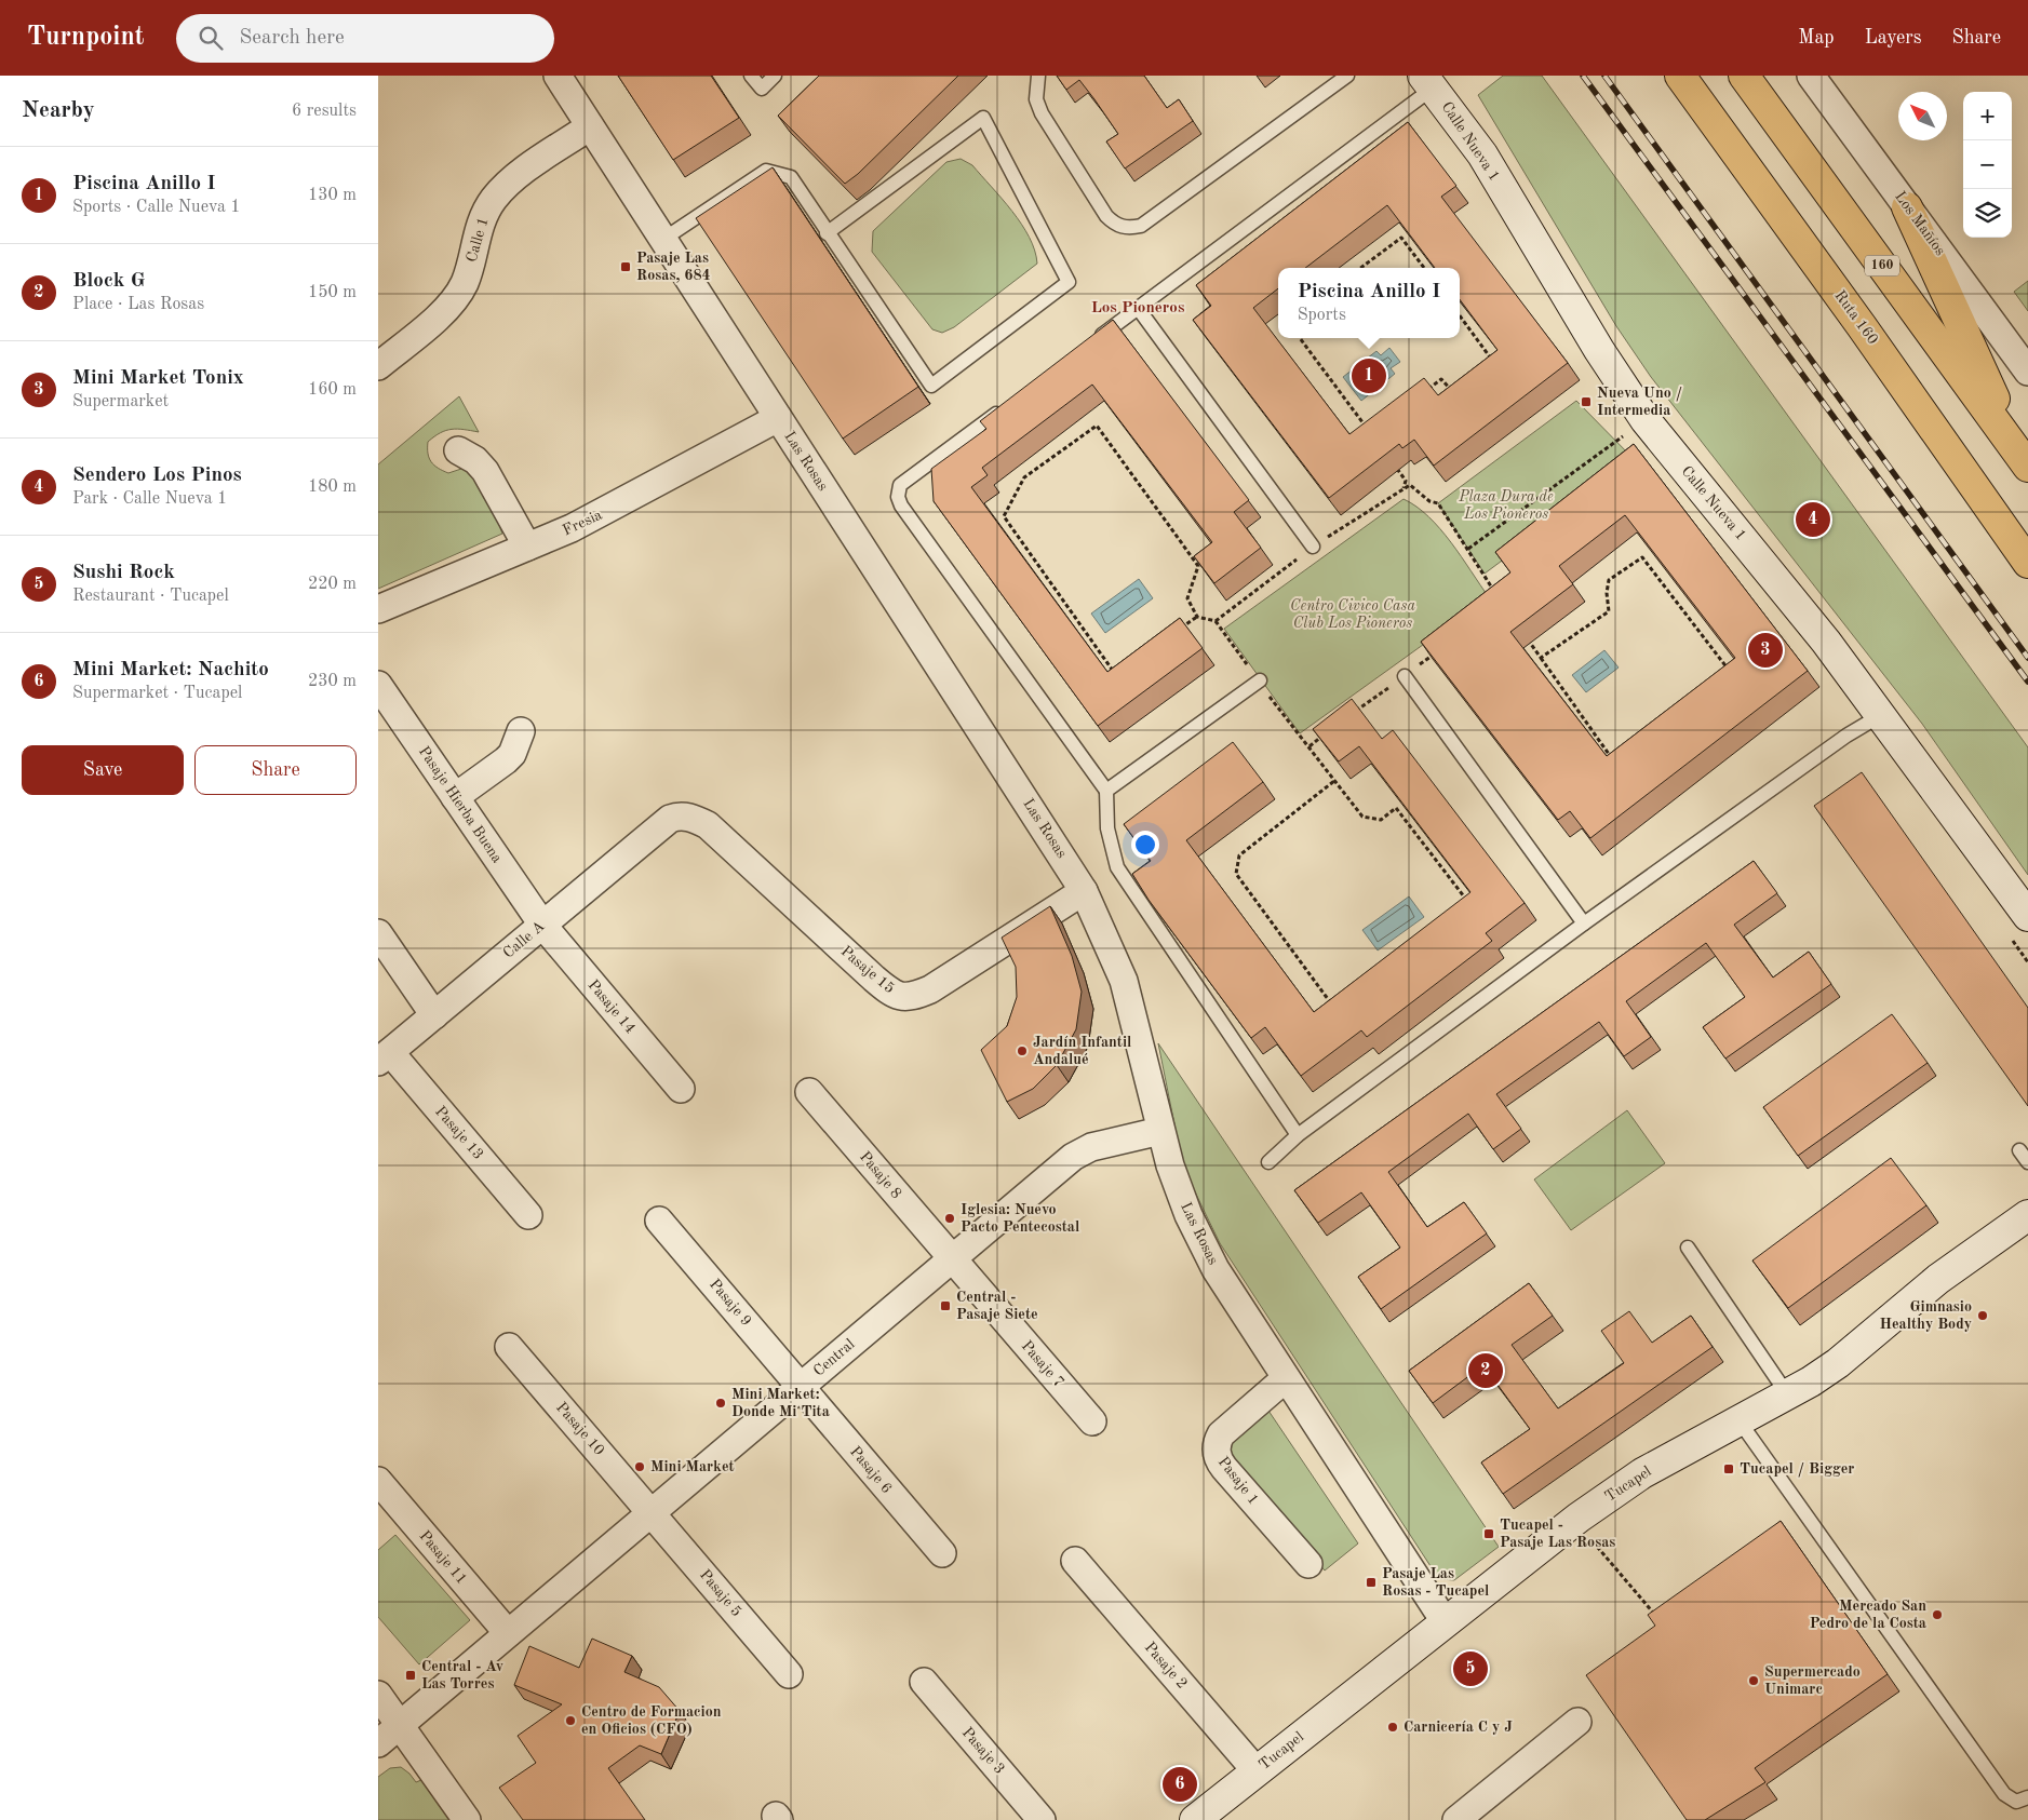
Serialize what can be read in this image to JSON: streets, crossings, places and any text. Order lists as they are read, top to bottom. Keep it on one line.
{"streets":{"highway":["160","Ruta 160"],"main road":["Calle Nueva 1","Tucapel"],"street":["Los Mañíos","Calle 1","Las Rosas","Fresia","Pasaje Hierba Buena","Calle A","Pasaje 15","Pasaje 14","Pasaje 13","Pasaje 8","Pasaje 9","Central","Pasaje 7","Pasaje 10","Pasaje 6","Pasaje 1","Pasaje 11","Pasaje 5","Pasaje 2","Pasaje 3"]},"crossings":[["Calle 1","Las Rosas"],["Las Rosas","Fresia"],["Las Rosas","Pasaje 15"],["Las Rosas","Central"],["Las Rosas","Pasaje 1"],["Las Rosas","Tucapel"],["Pasaje Hierba Buena","Calle A"],["Pasaje Hierba Buena","Pasaje 14"],["Calle A","Pasaje 15"],["Calle A","Pasaje 14"],["Calle A","Pasaje 13"],["Pasaje 8","Central"],["Pasaje 8","Pasaje 7"],["Pasaje 9","Central"],["Pasaje 9","Pasaje 6"],["Central","Pasaje 7"],["Central","Pasaje 10"],["Central","Pasaje 6"],["Central","Pasaje 11"],["Central","Pasaje 5"],["Pasaje 10","Pasaje 5"],["Tucapel","Pasaje 2"]],"districts":["Los Pioneros"],"parks":["Plaza Dura de Los Pioneros","Centro Civico Casa Club Los Pioneros"],"places":{"transit":["Pasaje Las Rosas, 684","Nueva Uno / Intermedia","Central - Pasaje Siete","Tucapel / Bigger","Tucapel - Pasaje Las Rosas","Pasaje Las Rosas - Tucapel","Central - Av Las Torres"],"other":["Jardín Infantil Andalué","Iglesia: Nuevo Pacto Pentecostal","Gimnasio Healthy Body","Mini Market: Donde Mi Tita","Mini Market","Mercado San Pedro de la Costa","Supermercado Unimarc","Centro de Formacion en Oficios (CFO)","Carnicería C y J"]},"north":"top left","page":{"header":"Turnpoint","search":"Search here","nav":["Map","Layers","Share"],"heading":["Nearby","6 results"],"map_buttons":["+","−"],"list":[{"mark":"1","name":"Piscina Anillo I","note":"Sports · Calle Nueva 1","value":"130 m"},{"mark":"2","name":"Block G","note":"Place · Las Rosas","value":"150 m"},{"mark":"3","name":"Mini Market Tonix","note":"Supermarket","value":"160 m"},{"mark":"4","name":"Sendero Los Pinos","note":"Park · Calle Nueva 1","value":"180 m"},{"mark":"5","name":"Sushi Rock","note":"Restaurant · Tucapel","value":"220 m"},{"mark":"6","name":"Mini Market: Nachito","note":"Supermarket · Tucapel","value":"230 m"}],"popup":["Piscina Anillo I","Sports"],"pins":["1","4","3","2","5","6"],"buttons":["Save","Share"]}}
